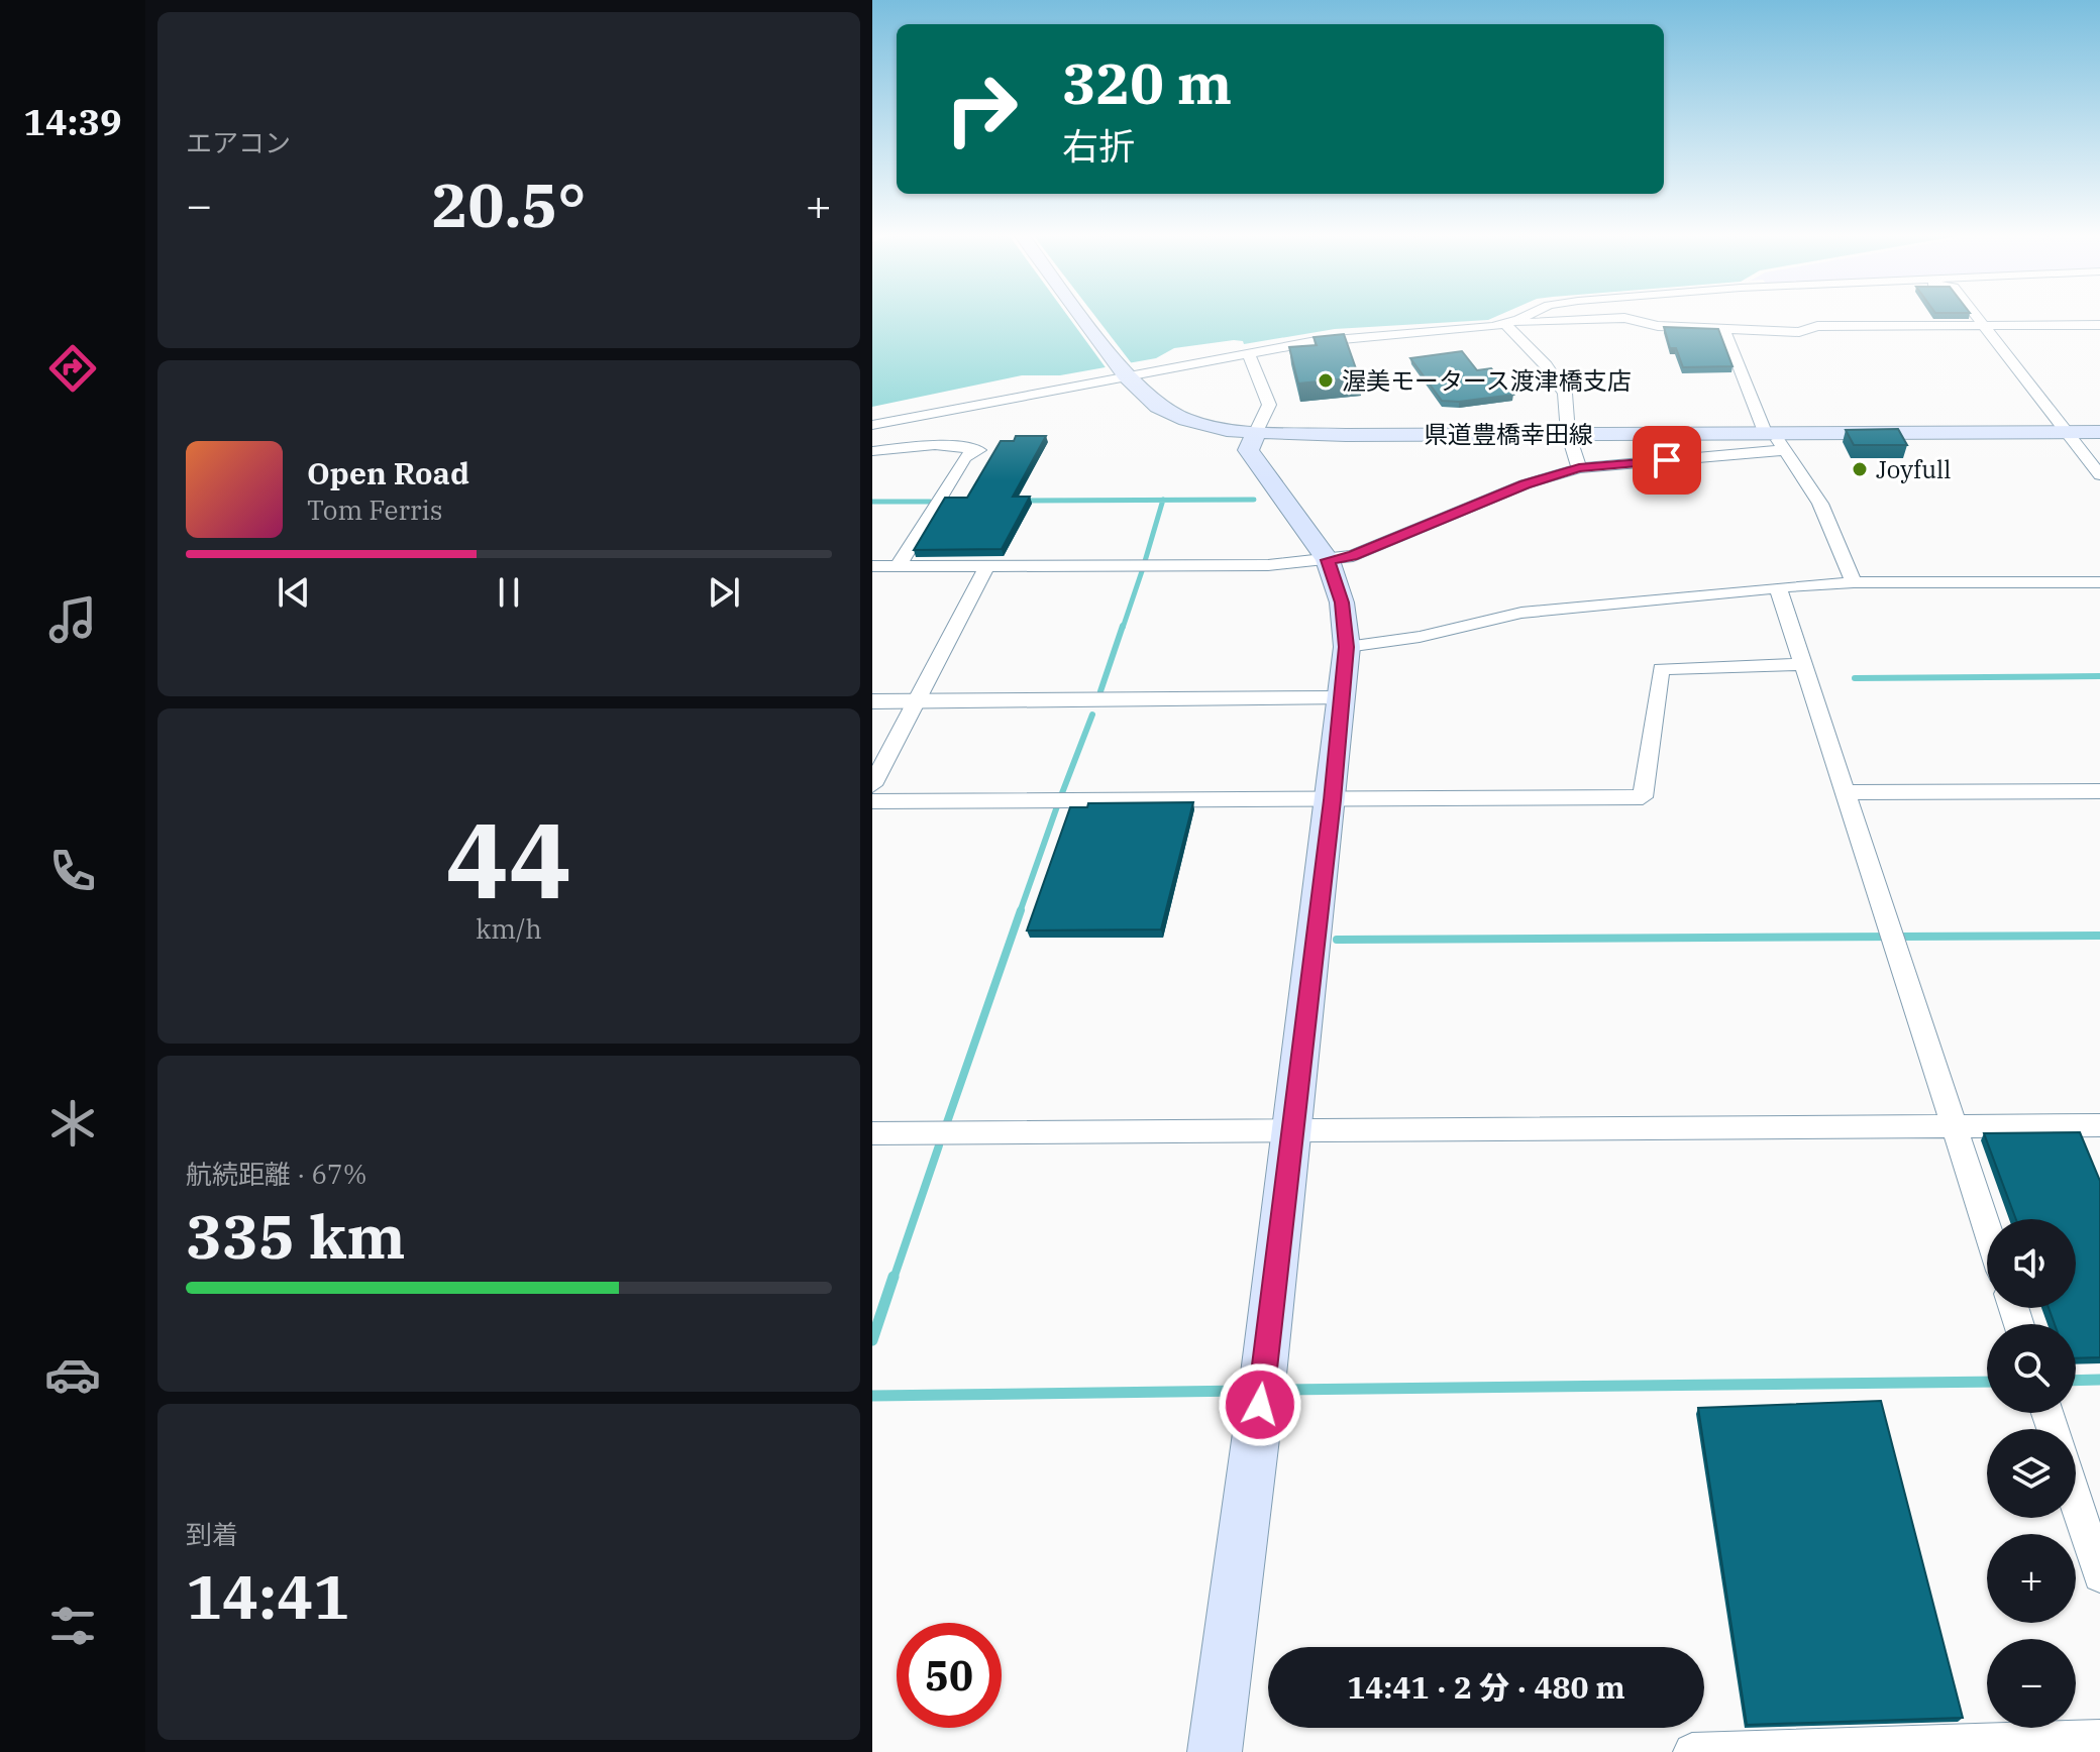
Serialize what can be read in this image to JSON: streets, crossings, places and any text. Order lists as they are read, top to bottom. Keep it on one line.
{"streets":{"main road":["県道豊橋幸田線"]},"places":["渥美モータース渡津橋支店","Joyfull"],"page":{"tabs":"14:39","tile":["エアコン",["44","km/h"],["航続距離 · 67%","335 km"],["到着","14:41"]],"turn":["320 m","右折"],"heat":["−","20.5°","+"],"song":["Open Road","Tom Ferris"],"map_buttons":["+","−"],"limit":"50","trip":"14:41 · 2 分 · 480 m"}}
